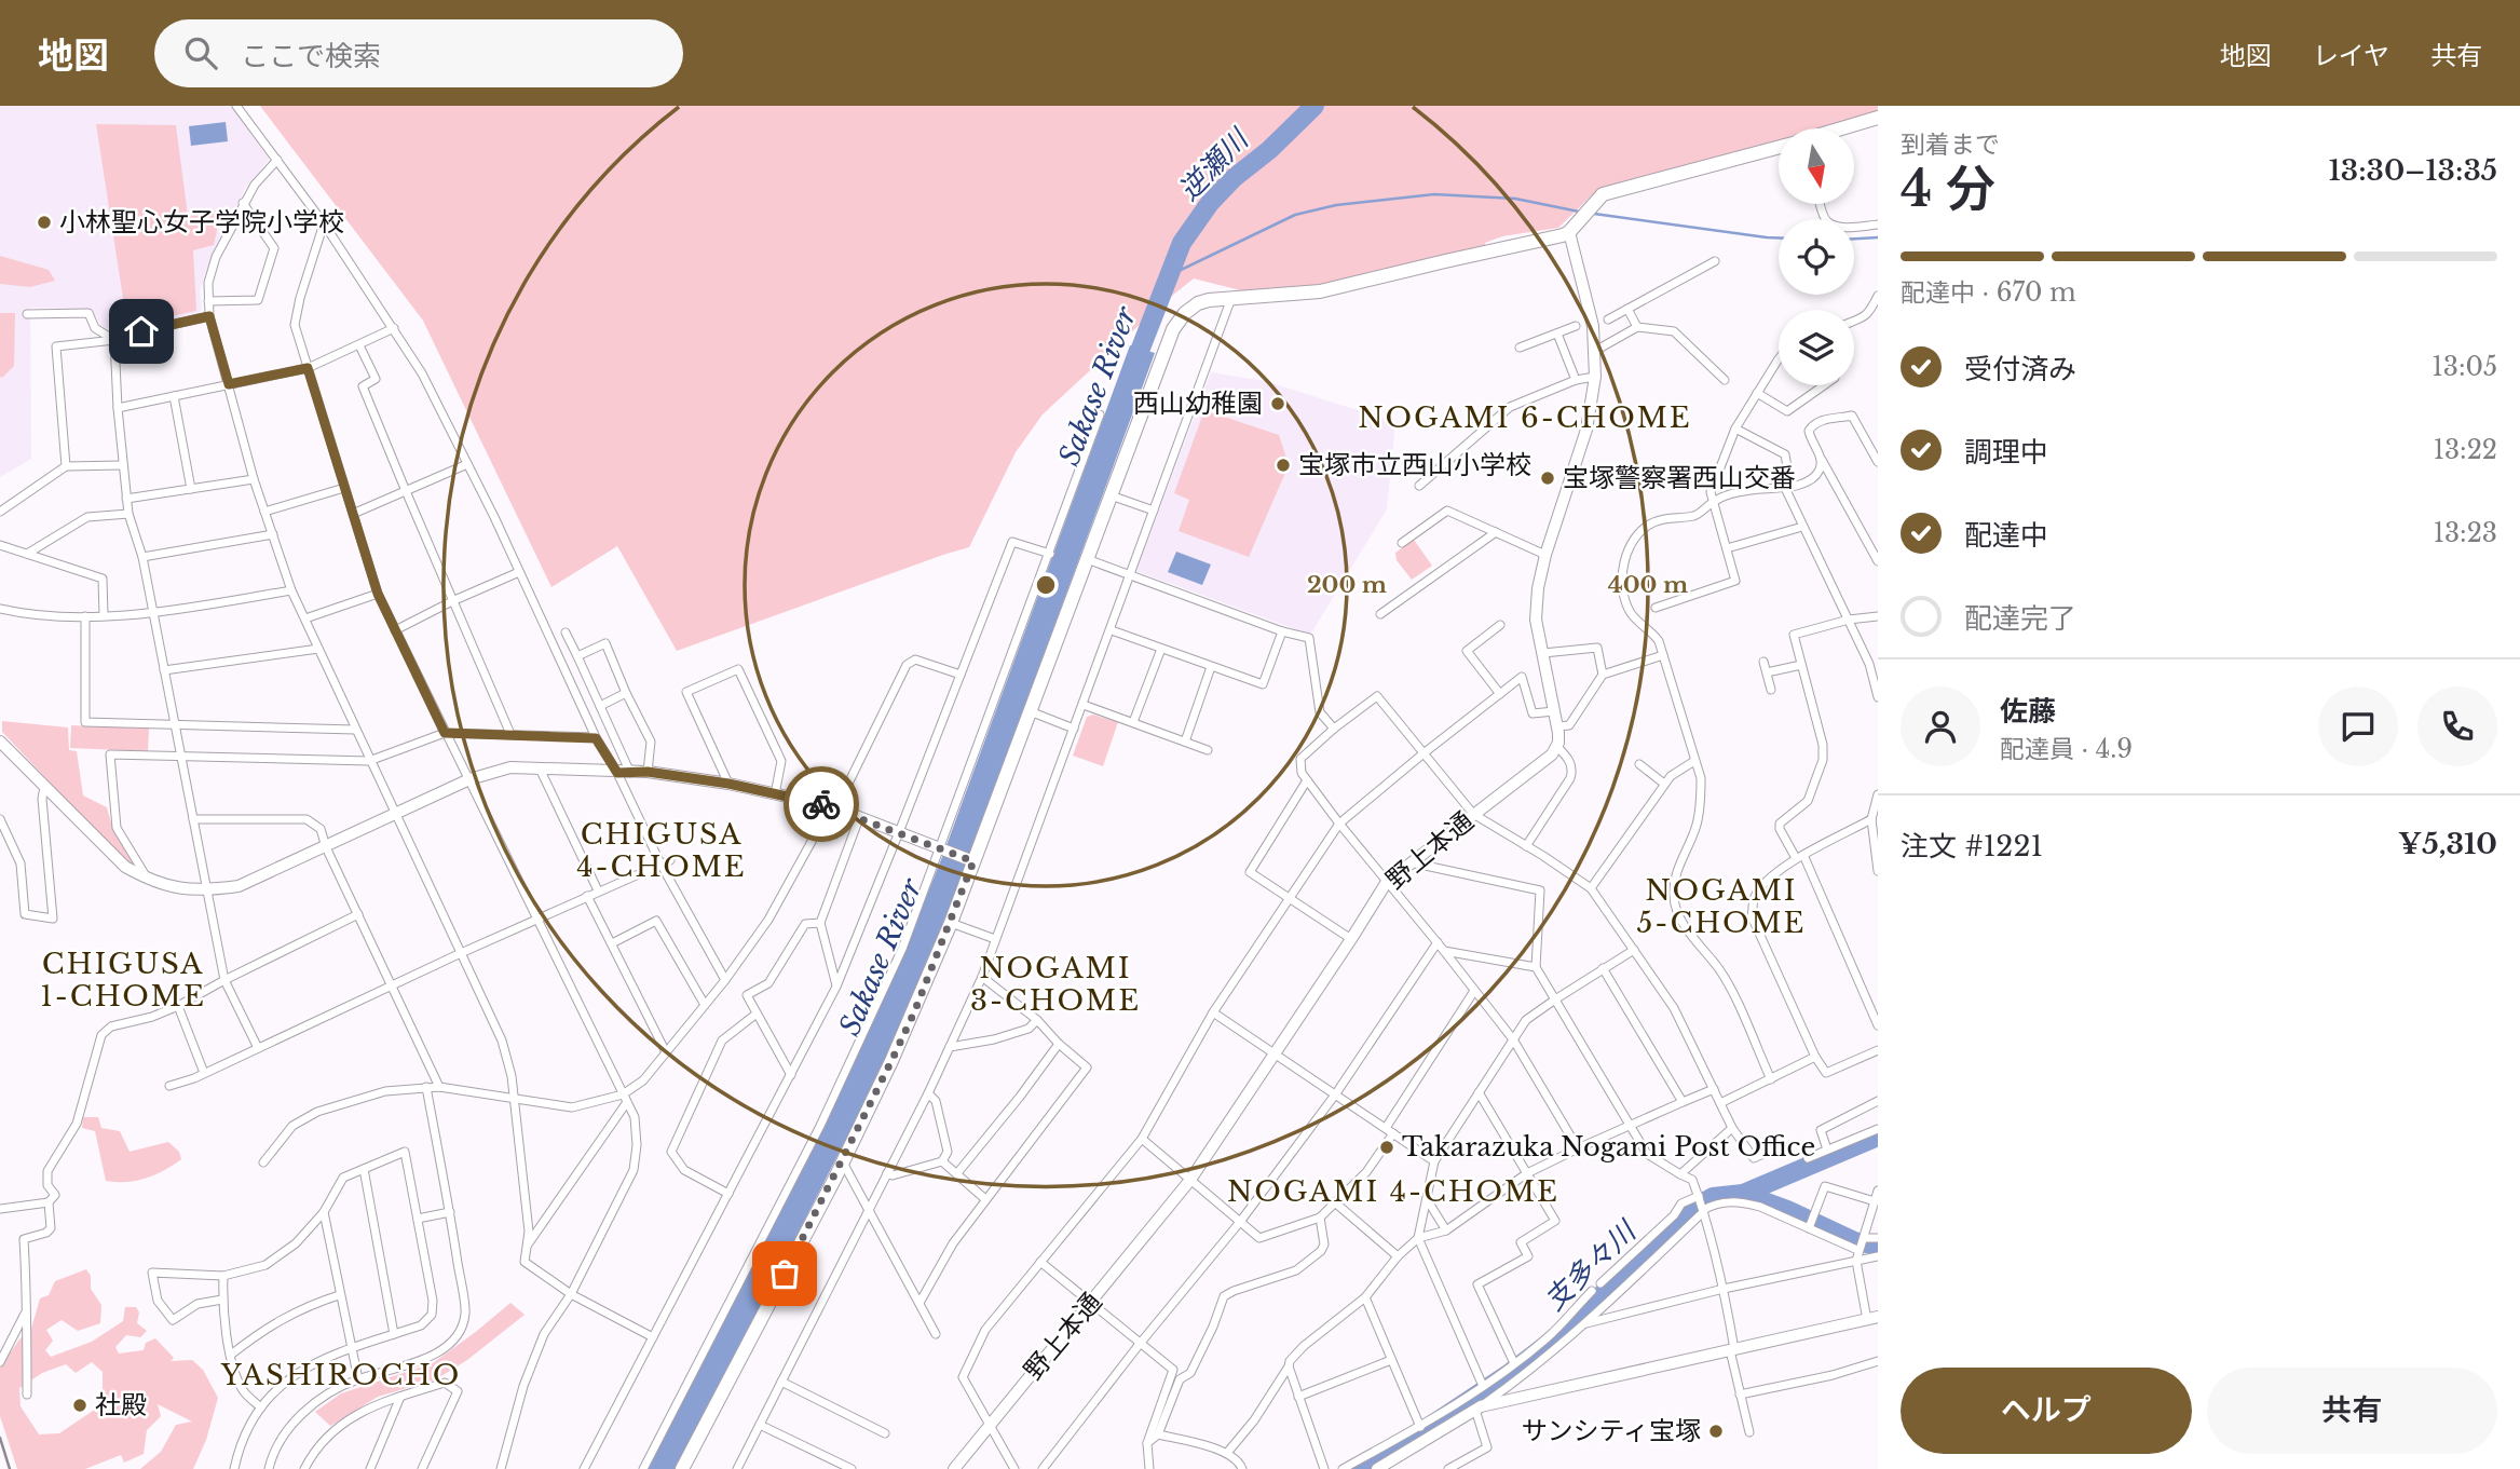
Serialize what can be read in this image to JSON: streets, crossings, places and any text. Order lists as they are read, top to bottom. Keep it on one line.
{"streets":{"street":["野上本通"]},"districts":["NOGAMI 6-CHOME","CHIGUSA 4-CHOME","NOGAMI 5-CHOME","CHIGUSA 1-CHOME","NOGAMI 3-CHOME","NOGAMI 4-CHOME","YASHIROCHO"],"water":["逆瀬川","Sakase River","支多々川"],"places":["小林聖心女子学院小学校","西山幼稚園","宝塚市立西山小学校","宝塚警察署西山交番","Takarazuka Nogami Post Office","社殿","サンシティ宝塚"],"north":"bottom","page":{"header":"地図","search":"ここで検索","nav":["地図","レイヤ","共有"],"heading":["4 分","到着まで","13:30–13:35"],"panel":["佐藤","配達員 · 4.9","注文 #1221","¥5,310"],"bar":"配達中 · 670 m","list":[["受付済み","13:05"],["調理中","13:22"],["配達中","13:23"],"配達完了"],"buttons":["ヘルプ","共有"]},"rings":["200 m","400 m"]}
